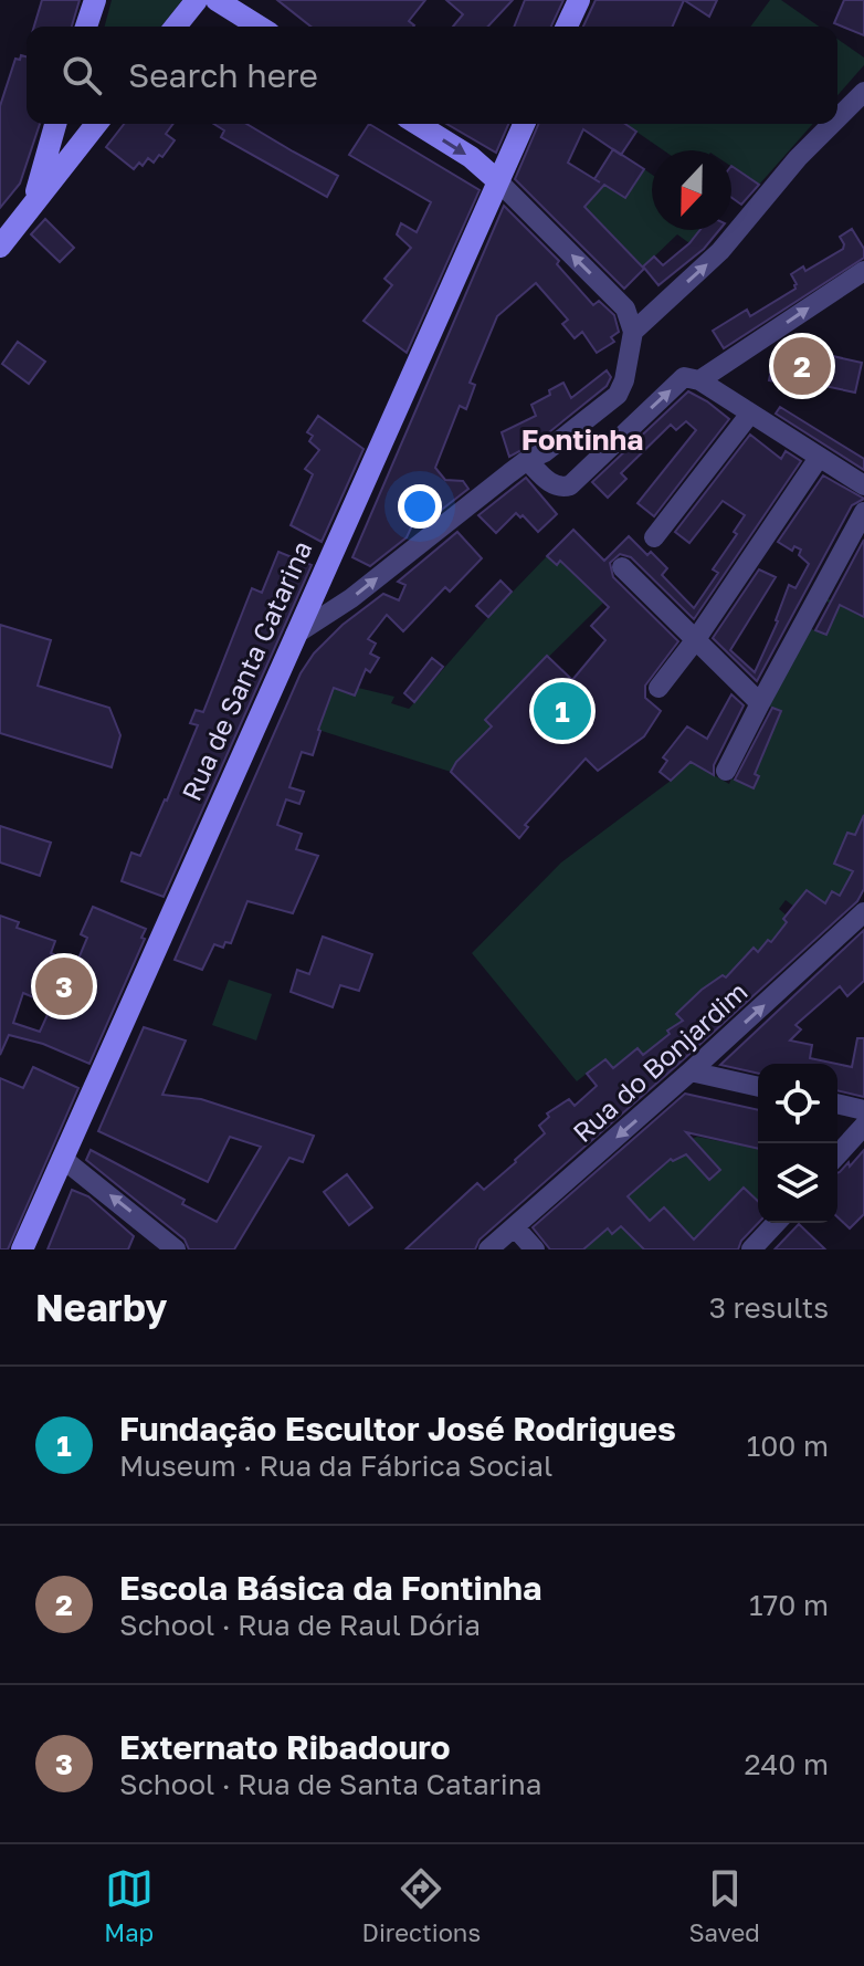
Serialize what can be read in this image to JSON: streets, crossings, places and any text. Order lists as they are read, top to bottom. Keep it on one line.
{"streets":{"main road":["Rua de Santa Catarina"],"street":["Rua do Bonjardim"]},"districts":["Fontinha"],"north":"bottom","page":{"search":"Search here","pins":["2","1","3"],"heading":["Nearby","3 results"],"list":[{"mark":"1","name":"Fundação Escultor José Rodrigues","note":"Museum · Rua da Fábrica Social","value":"100 m"},{"mark":"2","name":"Escola Básica da Fontinha","note":"School · Rua de Raul Dória","value":"170 m"},{"mark":"3","name":"Externato Ribadouro","note":"School · Rua de Santa Catarina","value":"240 m"}],"nav":["Map","Directions","Saved"]}}
